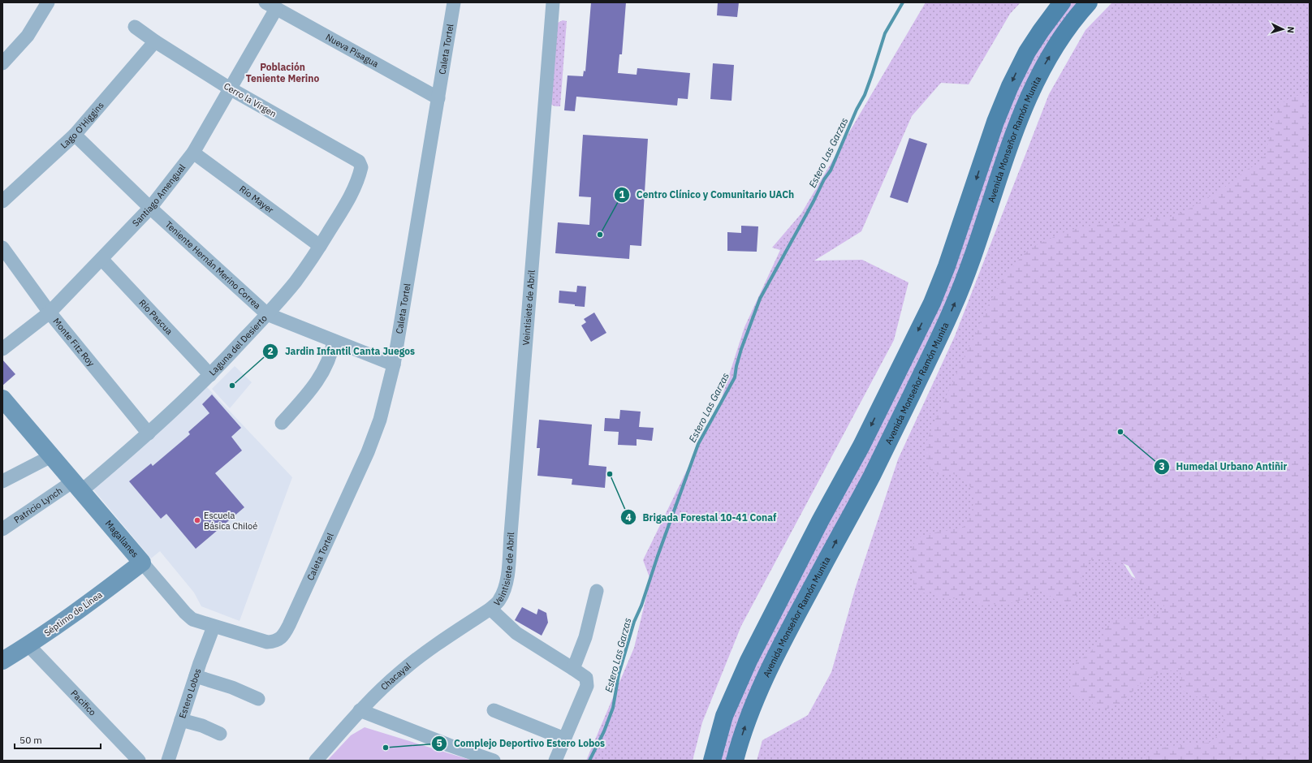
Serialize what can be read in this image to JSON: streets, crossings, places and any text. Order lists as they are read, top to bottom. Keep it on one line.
{"streets":{"main road":["Avenida Monseñor Ramón Munita"],"street":["Caleta Tortel","Nueva Pisagua","Cerro la Virgen","Lago O'Higgins","Santiago Amengual","Río Mayer","Teniente Hernán Merino Correa","Veintisiete de Abril","Río Pascua","Monte Fitz Roy","Laguna del Desierto","Patricio Lynch","Magallanes","Séptimo de Línea","Chacayal","Estero Lobos","Pacifico"]},"crossings":[["Caleta Tortel","Nueva Pisagua"],["Caleta Tortel","Teniente Hernán Merino Correa"],["Caleta Tortel","Magallanes"],["Nueva Pisagua","Santiago Amengual"],["Cerro la Virgen","Lago O'Higgins"],["Cerro la Virgen","Santiago Amengual"],["Cerro la Virgen","Laguna del Desierto"],["Lago O'Higgins","Teniente Hernán Merino Correa"],["Santiago Amengual","Río Mayer"],["Santiago Amengual","Teniente Hernán Merino Correa"],["Santiago Amengual","Río Pascua"],["Santiago Amengual","Monte Fitz Roy"],["Río Mayer","Laguna del Desierto"],["Teniente Hernán Merino Correa","Laguna del Desierto"],["Veintisiete de Abril","Chacayal"],["Río Pascua","Laguna del Desierto"],["Monte Fitz Roy","Laguna del Desierto"],["Laguna del Desierto","Patricio Lynch"],["Laguna del Desierto","Magallanes"],["Patricio Lynch","Magallanes"],["Magallanes","Séptimo de Línea"],["Magallanes","Estero Lobos"],["Séptimo de Línea","Pacifico"]],"districts":["Población Teniente Merino"],"water":["Estero Las Garzas"],"places":["Centro Clínico y Comunitario UACh","Jardin Infantil Canta Juegos","Humedal Urbano Antiñir","Brigada Forestal 10-41 Conaf","Escuela Básica Chiloé","Complejo Deportivo Estero Lobos"],"scale_bar":"50 m","north":"right"}
